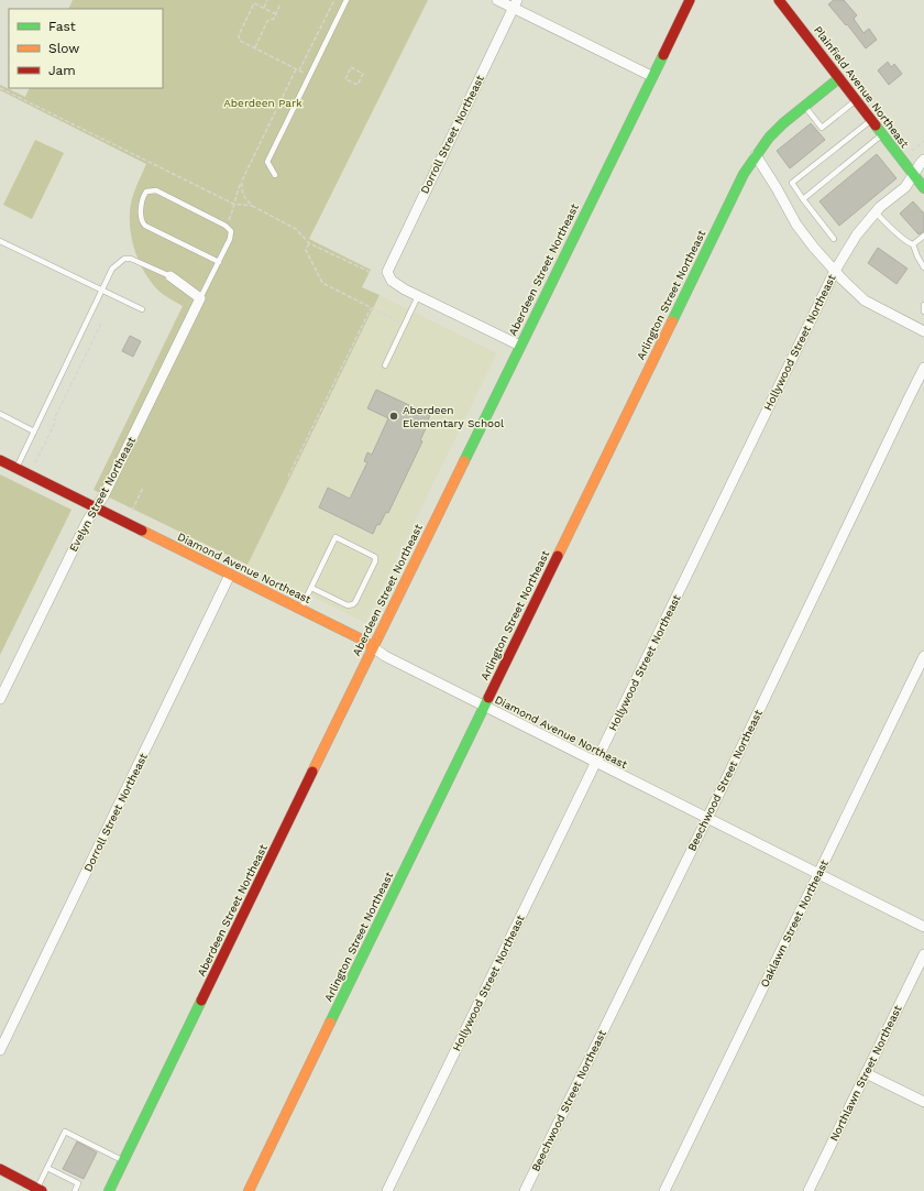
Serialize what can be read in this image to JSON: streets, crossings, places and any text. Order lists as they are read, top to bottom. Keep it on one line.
{"streets":{"street":["Plainfield Avenue Northeast","Dorroll Street Northeast","Aberdeen Street Northeast","Arlington Street Northeast","Hollywood Street Northeast","Evelyn Street Northeast","Diamond Avenue Northeast","Beechwood Street Northeast","Oaklawn Street Northeast","Northlawn Street Northeast"]},"crossings":[["Plainfield Avenue Northeast","Arlington Street Northeast"],["Plainfield Avenue Northeast","Hollywood Street Northeast"],["Dorroll Street Northeast","Diamond Avenue Northeast"],["Aberdeen Street Northeast","Diamond Avenue Northeast"],["Arlington Street Northeast","Diamond Avenue Northeast"],["Hollywood Street Northeast","Diamond Avenue Northeast"],["Evelyn Street Northeast","Diamond Avenue Northeast"],["Diamond Avenue Northeast","Beechwood Street Northeast"],["Diamond Avenue Northeast","Oaklawn Street Northeast"]],"parks":["Aberdeen Park"],"places":["Aberdeen Elementary School"],"legend":["Fast","Slow","Jam"]}
